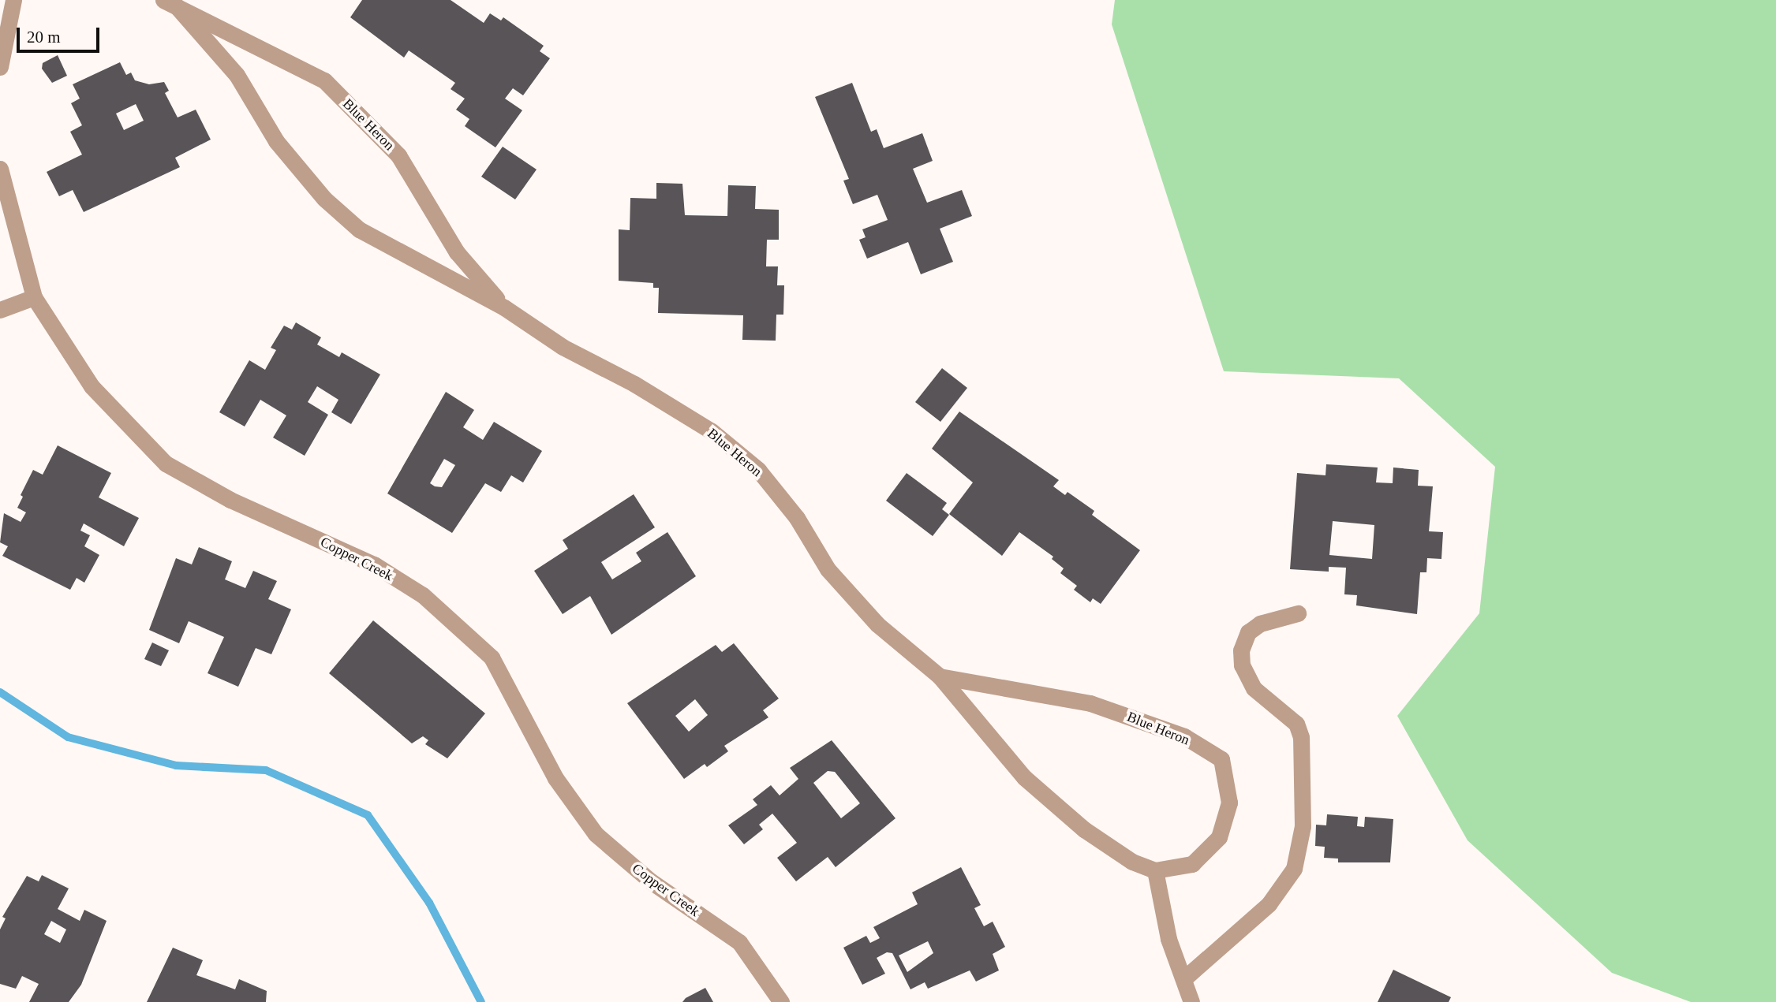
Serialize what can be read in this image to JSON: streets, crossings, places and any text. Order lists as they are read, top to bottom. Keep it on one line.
{"streets":{"street":["Blue Heron","Copper Creek"]},"scale_bar":"20 m"}
